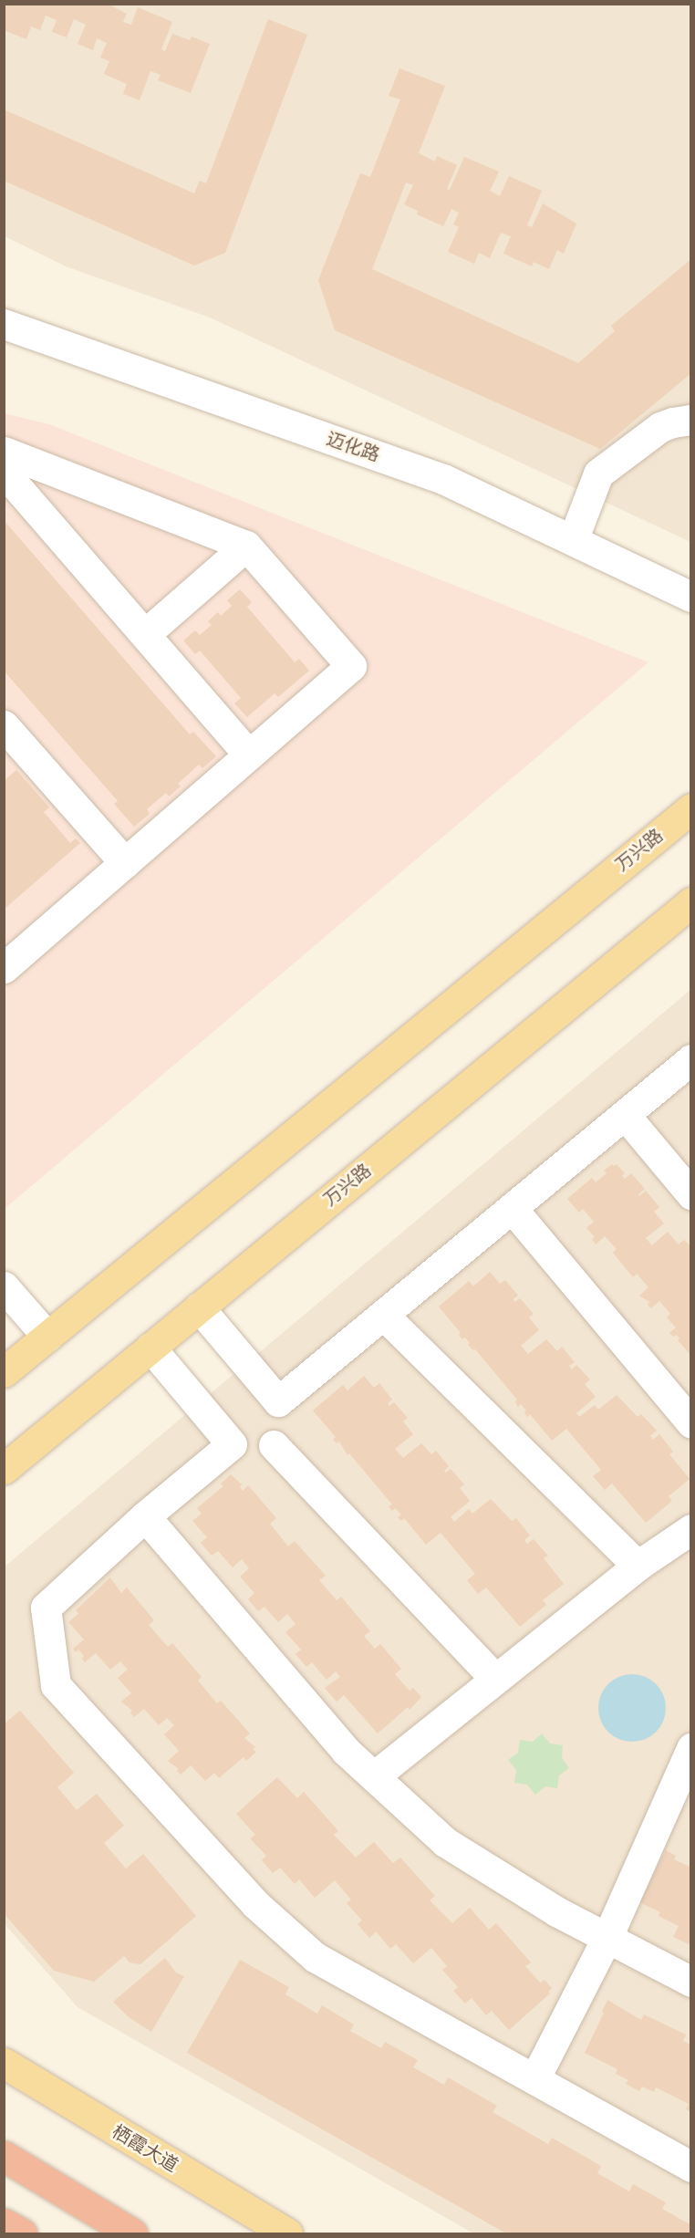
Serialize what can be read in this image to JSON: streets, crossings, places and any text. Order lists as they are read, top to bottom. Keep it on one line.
{"streets":{"main road":["万兴路","栖霞大道"],"street":["迈化路"]}}
